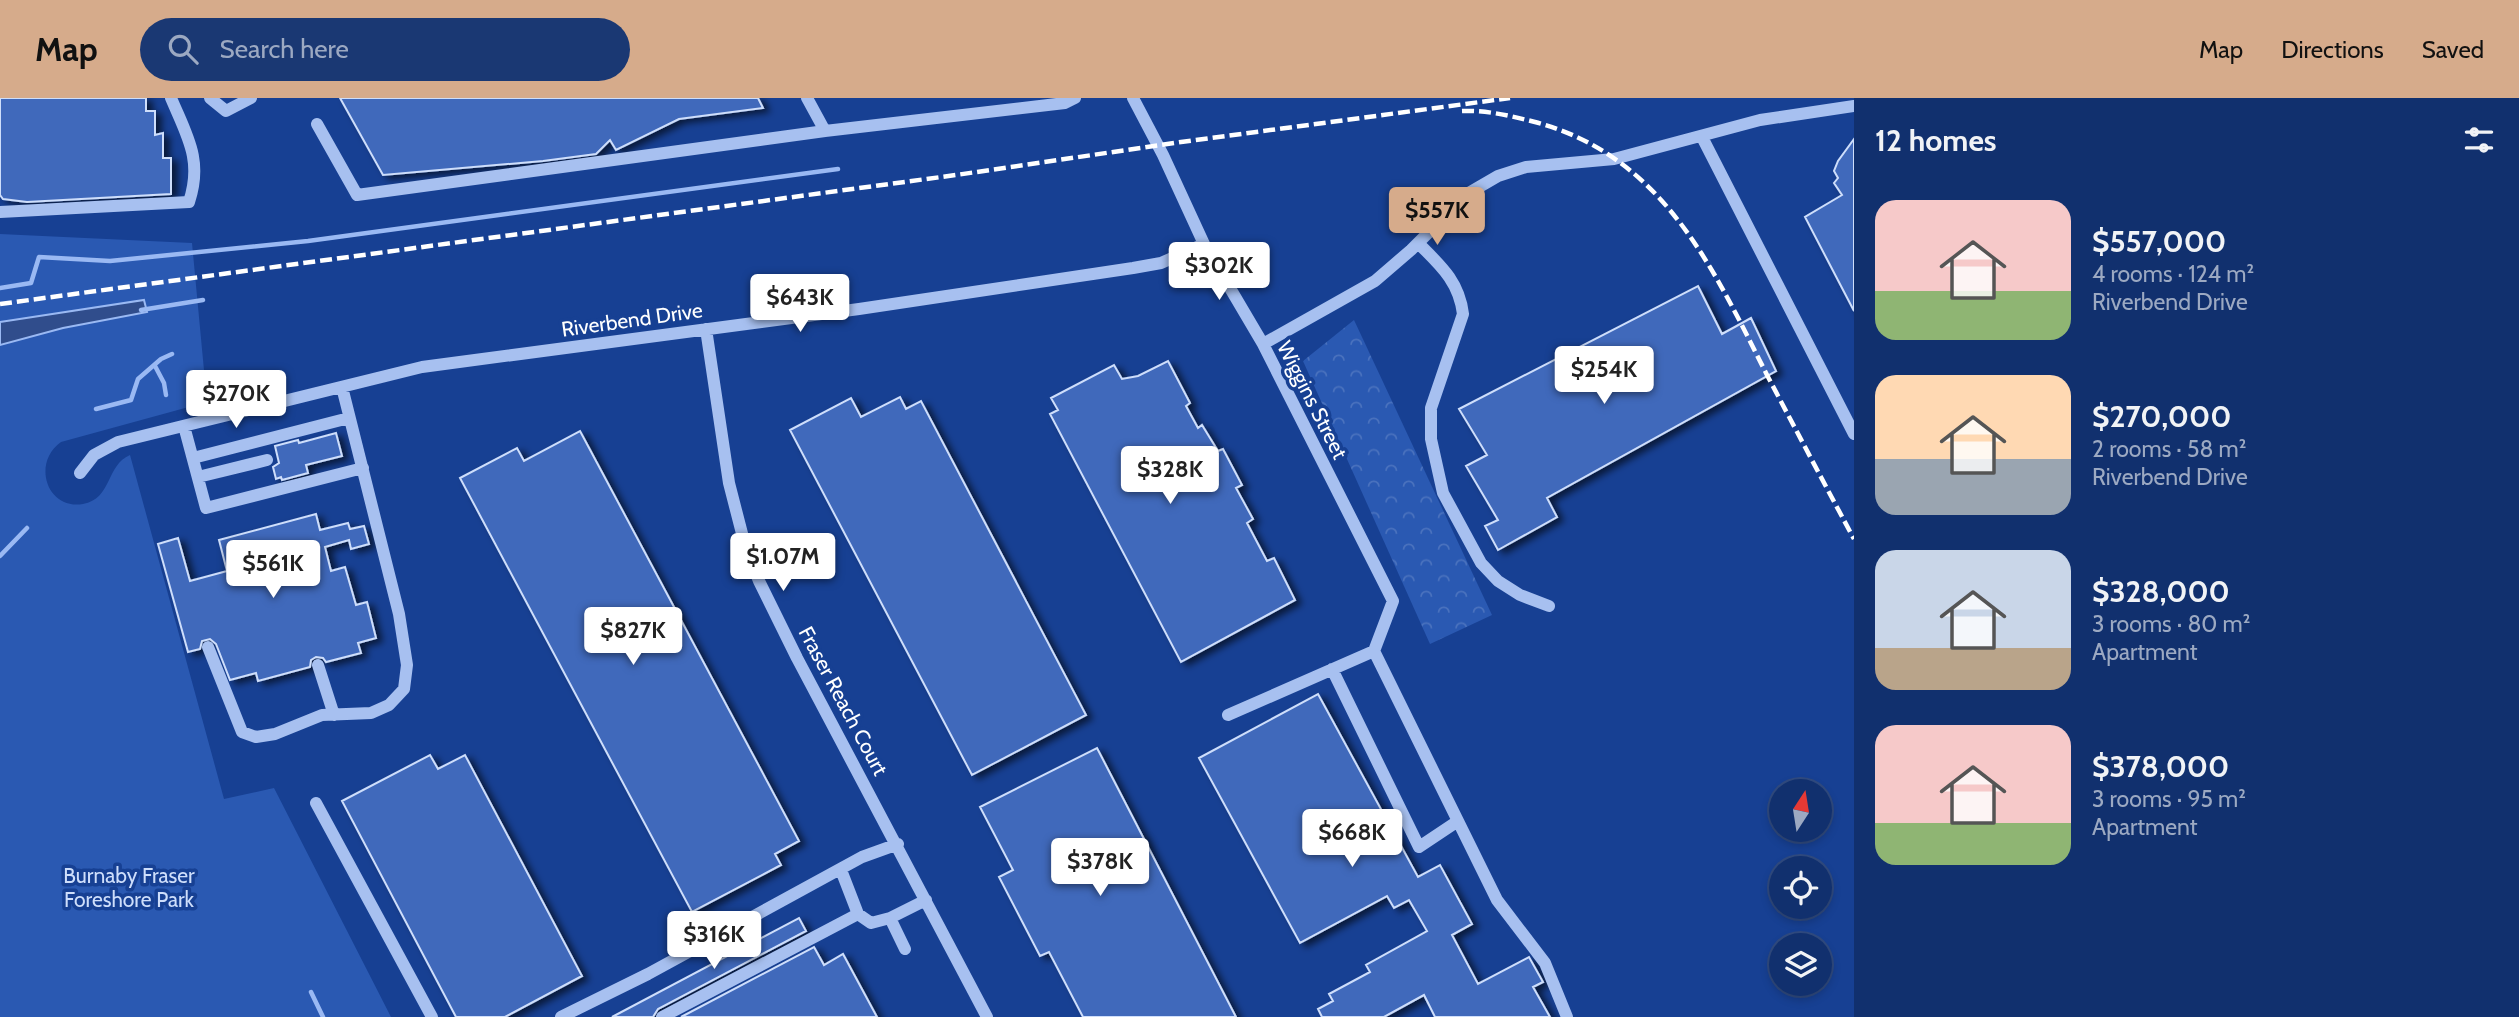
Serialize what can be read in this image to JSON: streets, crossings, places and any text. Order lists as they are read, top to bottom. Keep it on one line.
{"streets":{"street":["Riverbend Drive","Wiggins Street","Fraser Reach Court"]},"crossings":[["Riverbend Drive","Wiggins Street"],["Riverbend Drive","Fraser Reach Court"]],"parks":["Burnaby Fraser Foreshore Park"],"north":"top","page":{"header":"Map","search":"Search here","nav":["Map","Directions","Saved"],"heading":"12 homes","list":[{"name":"$557,000","note":"4 rooms · 124 m² · Riverbend Drive"},{"name":"$270,000","note":"2 rooms · 58 m² · Riverbend Drive"},{"name":"$328,000","note":"3 rooms · 80 m² · Apartment"},{"name":"$378,000","note":"3 rooms · 95 m² · Apartment"}],"price":["$557K","$302K","$643K","$254K","$270K","$328K","$1.07M","$561K","$827K","$668K","$378K","$316K"]}}
